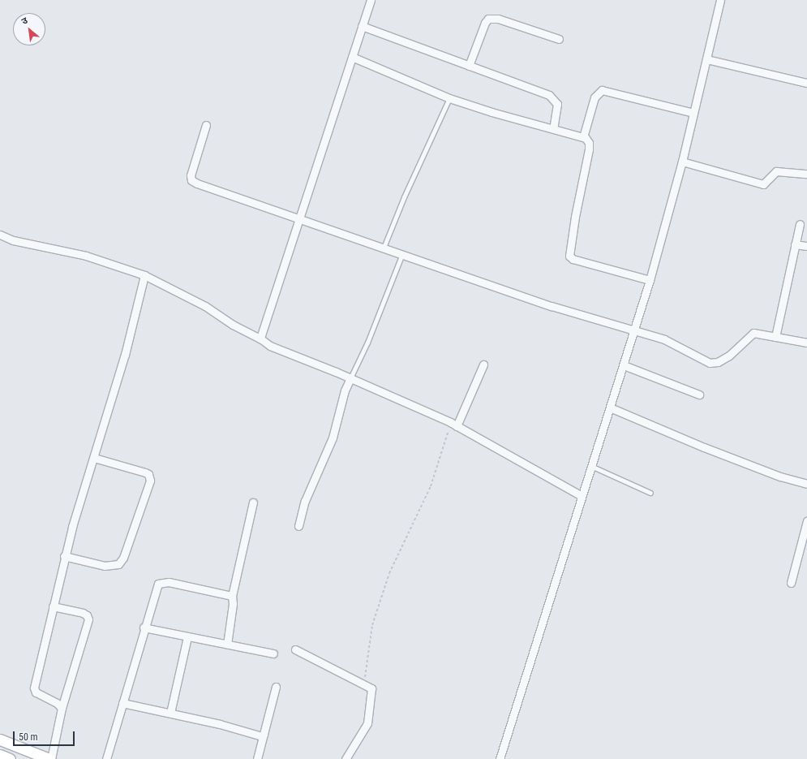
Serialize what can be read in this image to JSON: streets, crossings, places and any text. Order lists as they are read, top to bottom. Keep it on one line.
{"scale_bar":"50 m","north":"top left"}
